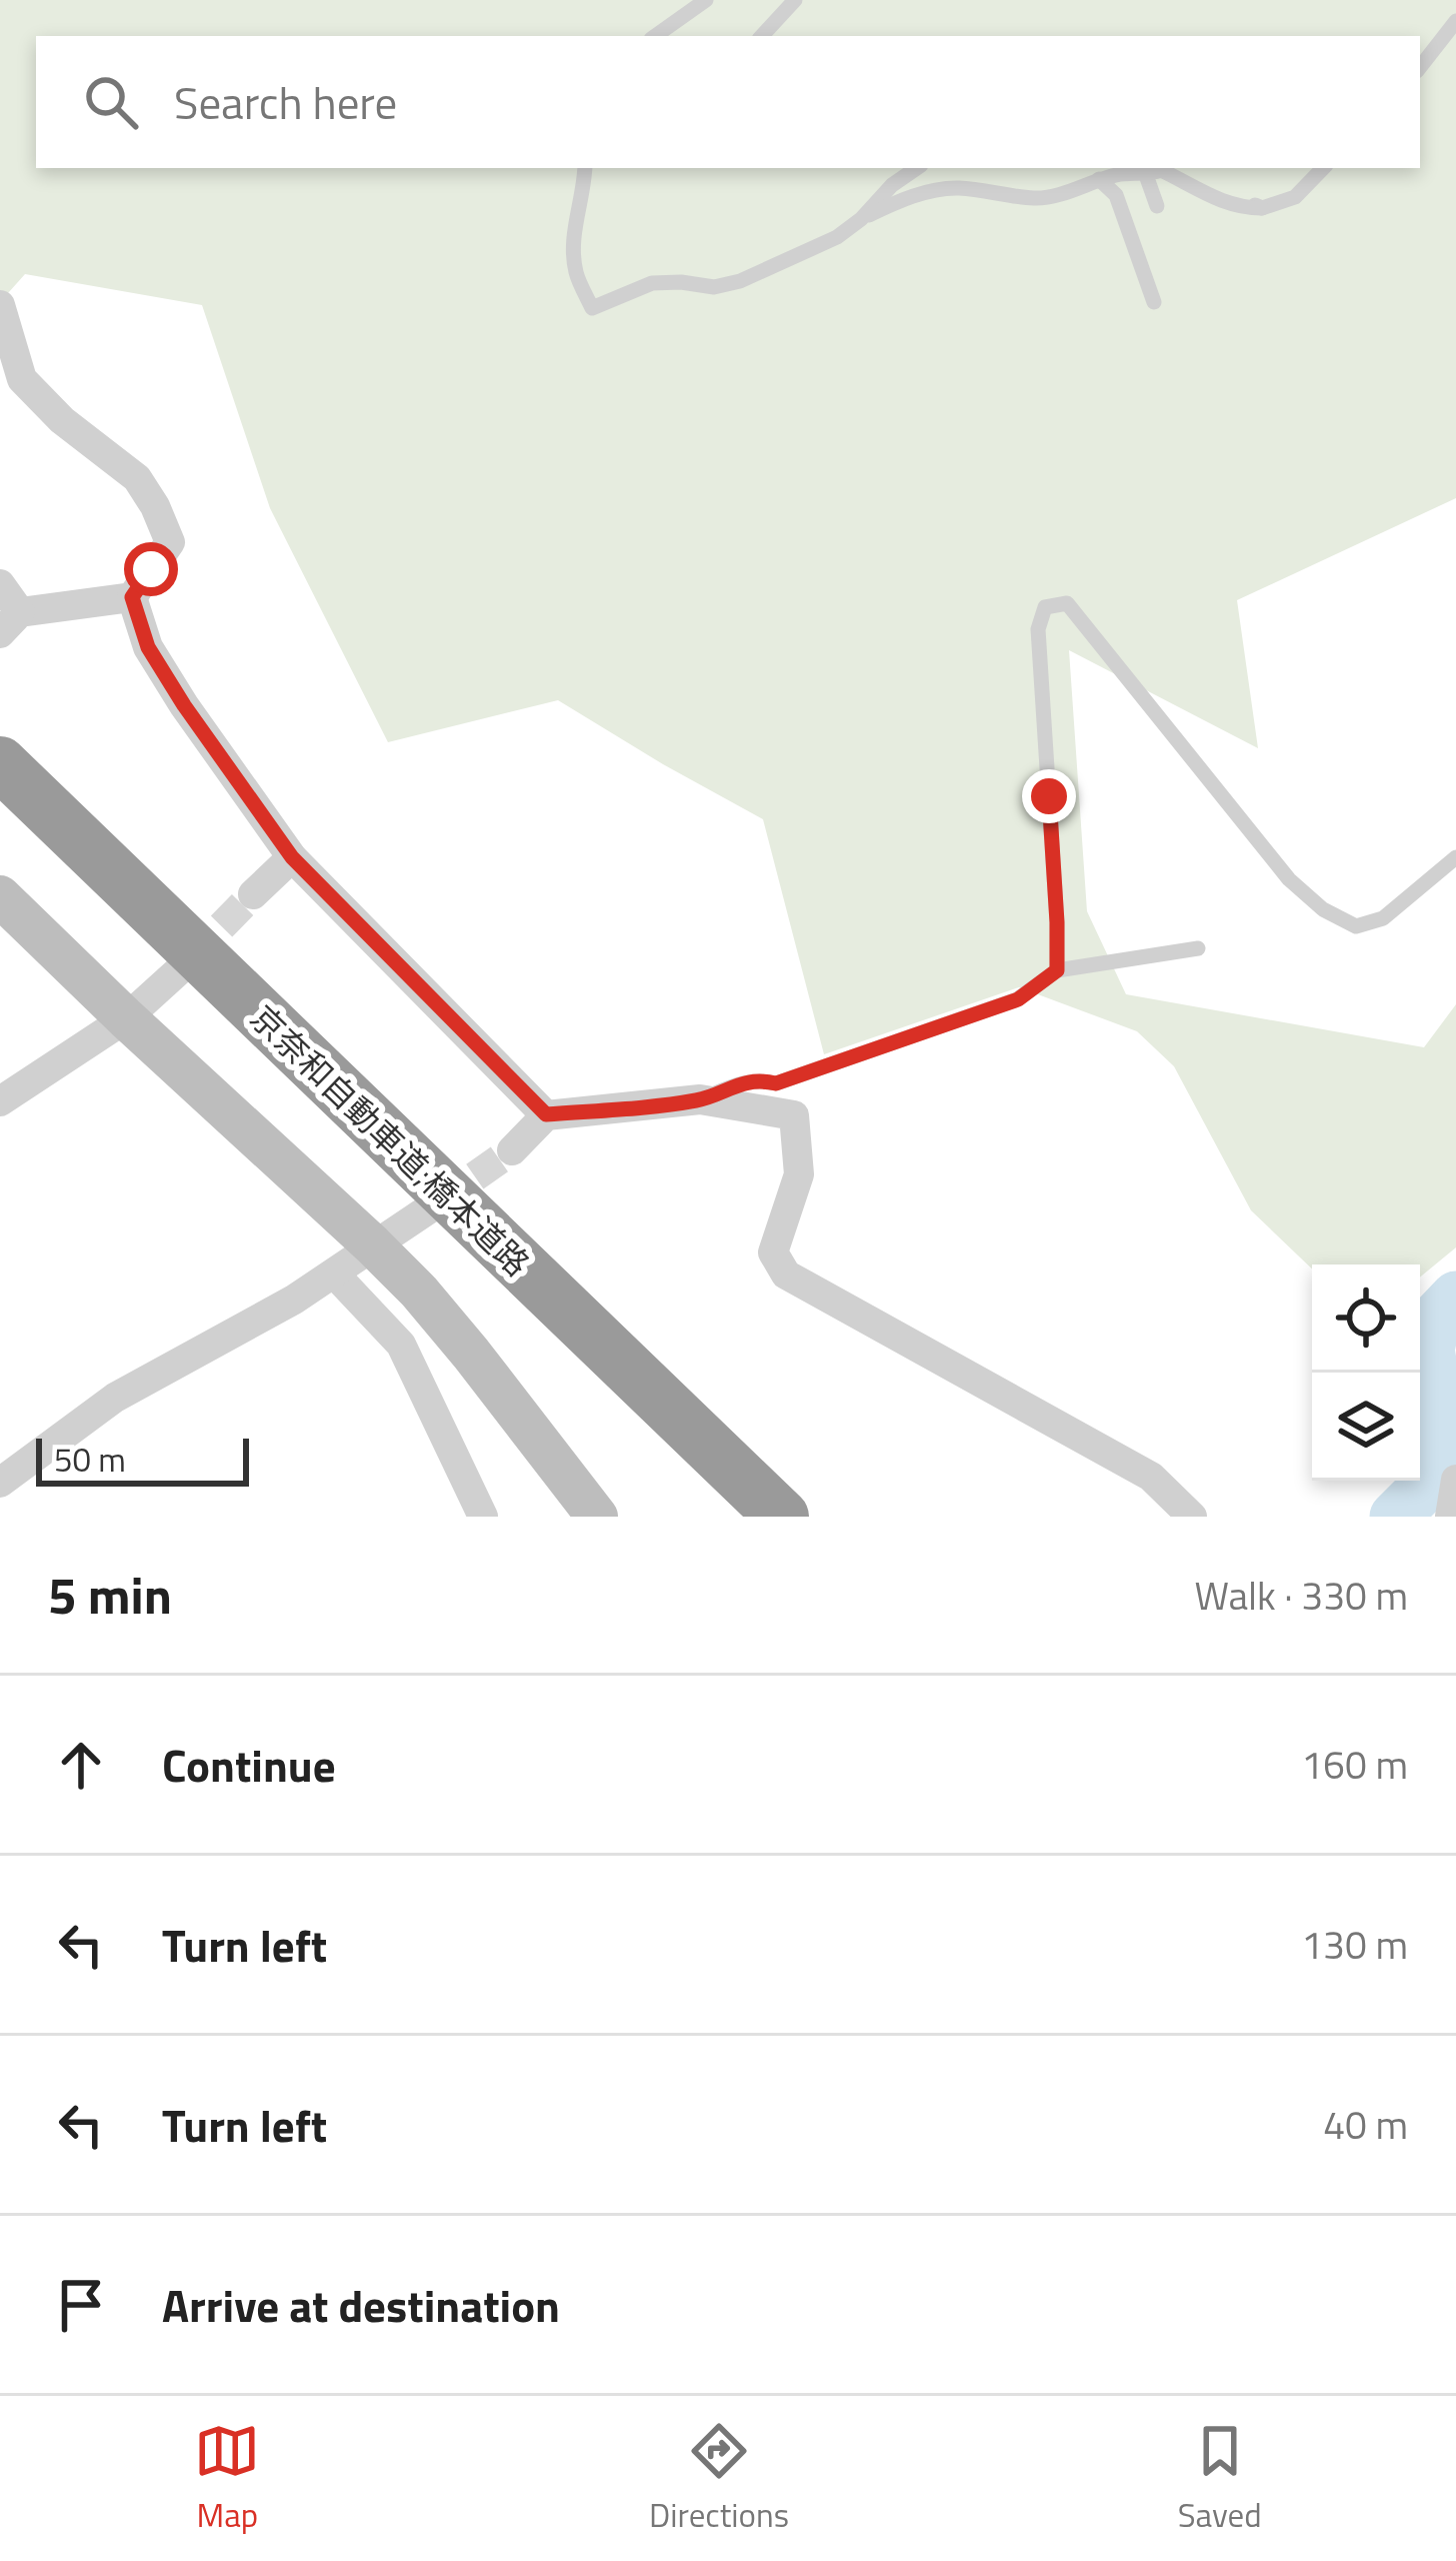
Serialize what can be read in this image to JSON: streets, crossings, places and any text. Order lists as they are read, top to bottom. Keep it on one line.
{"streets":{"highway":["京奈和自動車道;橋本道路"]},"scale_bar":"50 m","page":{"search":"Search here","scale":"50 m","heading":["5 min","Walk · 330 m"],"list":[["Continue","160 m"],["Turn left","130 m"],["Turn left","40 m"],"Arrive at destination"],"nav":["Map","Directions","Saved"]}}
